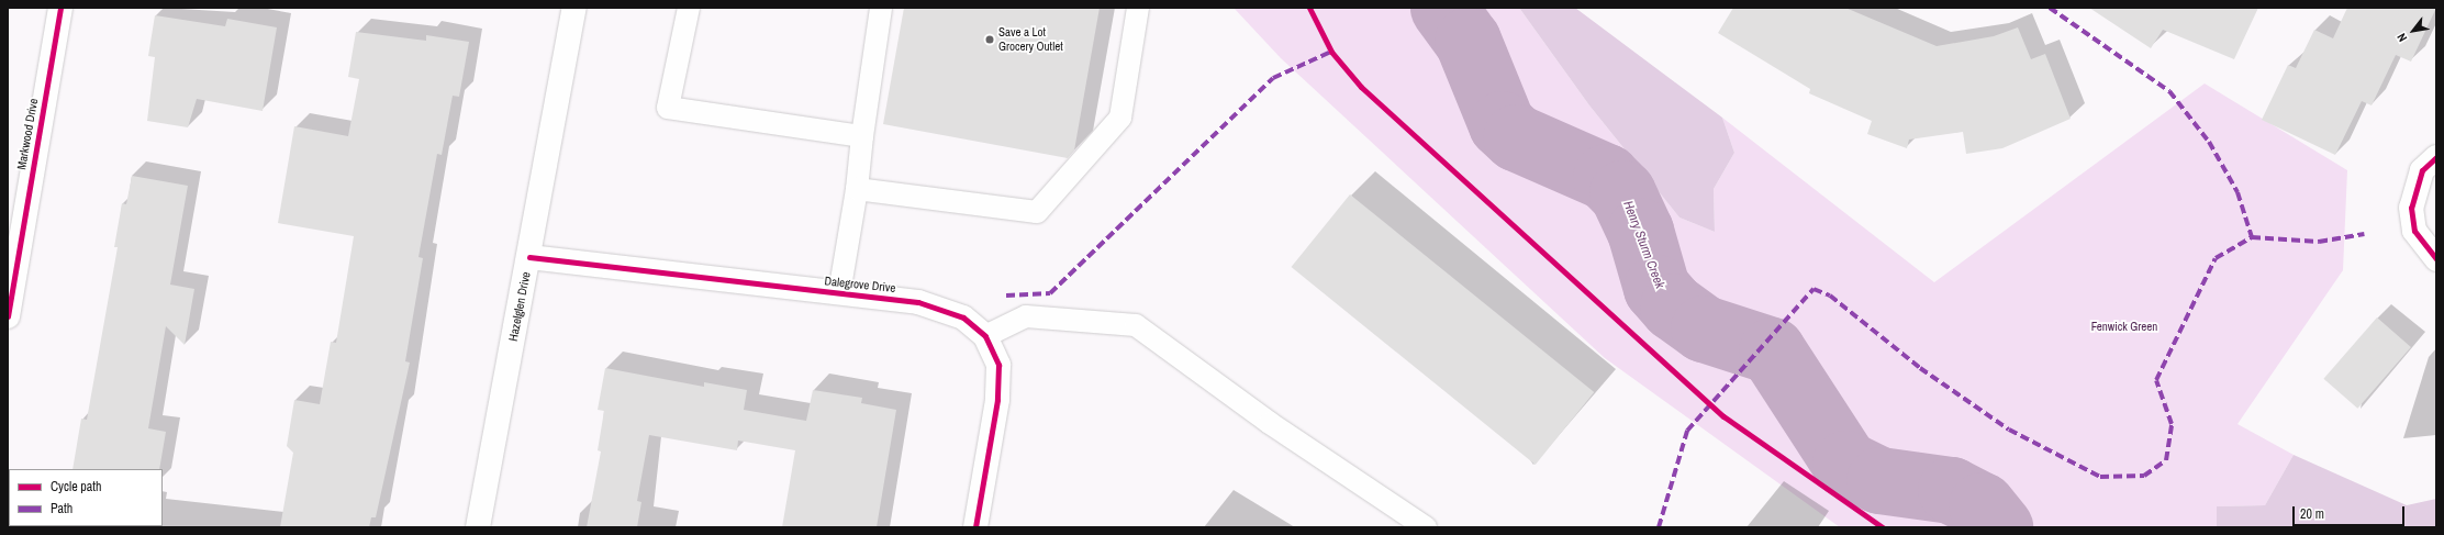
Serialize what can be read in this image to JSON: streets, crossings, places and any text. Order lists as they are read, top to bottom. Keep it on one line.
{"streets":{"street":["Markwood Drive","Dalegrove Drive","Hazelglen Drive"]},"crossings":[["Dalegrove Drive","Hazelglen Drive"]],"water":["Henry Sturm Creek"],"parks":["Fenwick Green"],"places":["Save a Lot Grocery Outlet"],"legend":["Cycle path","Path"],"scale_bar":"20 m","north":"bottom left"}
